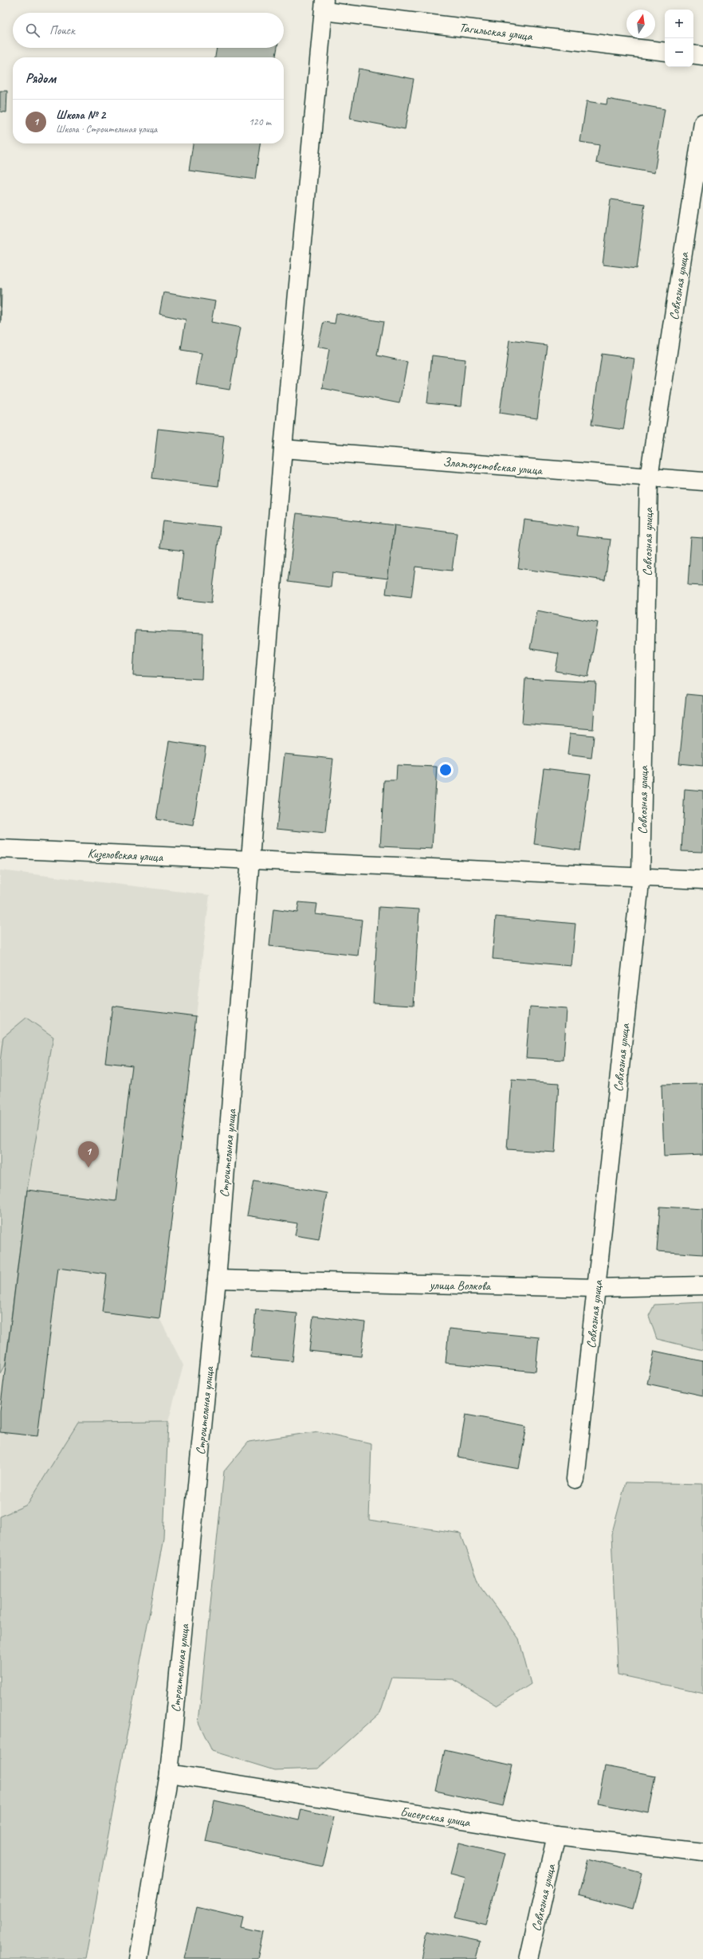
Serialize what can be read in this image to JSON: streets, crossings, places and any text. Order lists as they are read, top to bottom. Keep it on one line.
{"streets":{"street":["Тагильская улица","Совхозная улица","Златоустовская улица","Кизеловская улица","Строительная улица","улица Волкова","Бисерская улица"]},"crossings":[["Тагильская улица","Строительная улица"],["Совхозная улица","Златоустовская улица"],["Совхозная улица","Кизеловская улица"],["Совхозная улица","улица Волкова"],["Совхозная улица","Бисерская улица"],["Златоустовская улица","Строительная улица"],["Кизеловская улица","Строительная улица"],["Строительная улица","улица Волкова"],["Строительная улица","Бисерская улица"]],"north":"top","page":{"map_buttons":["+","−"],"search":"Поиск","heading":"Рядом","list":[{"mark":"1","name":"Школа № 2","note":"Школа · Строительная улица","value":"120 m"}],"pins":"1"}}
